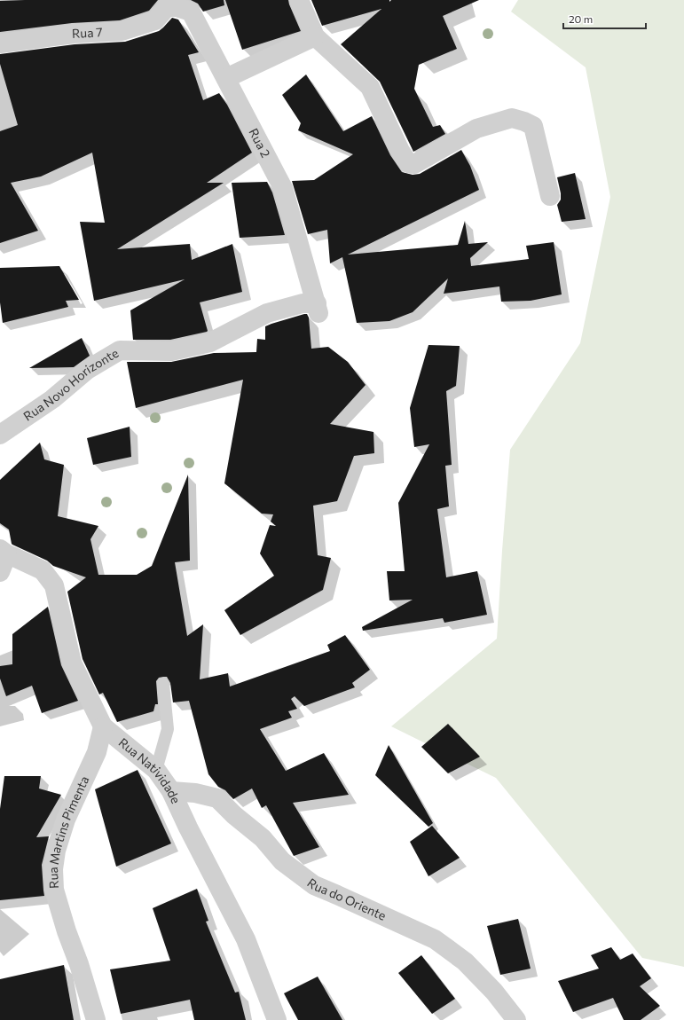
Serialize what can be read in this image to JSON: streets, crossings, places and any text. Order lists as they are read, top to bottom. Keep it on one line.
{"streets":{"street":["Rua 7","Rua 2","Rua Novo Horizonte","Rua Natividade","Rua Martins Pimenta","Rua do Oriente"]},"crossings":[["Rua 7","Rua 2"],["Rua 2","Rua Novo Horizonte"],["Rua Natividade","Rua Martins Pimenta"],["Rua Natividade","Rua do Oriente"]],"scale_bar":"20 m"}
